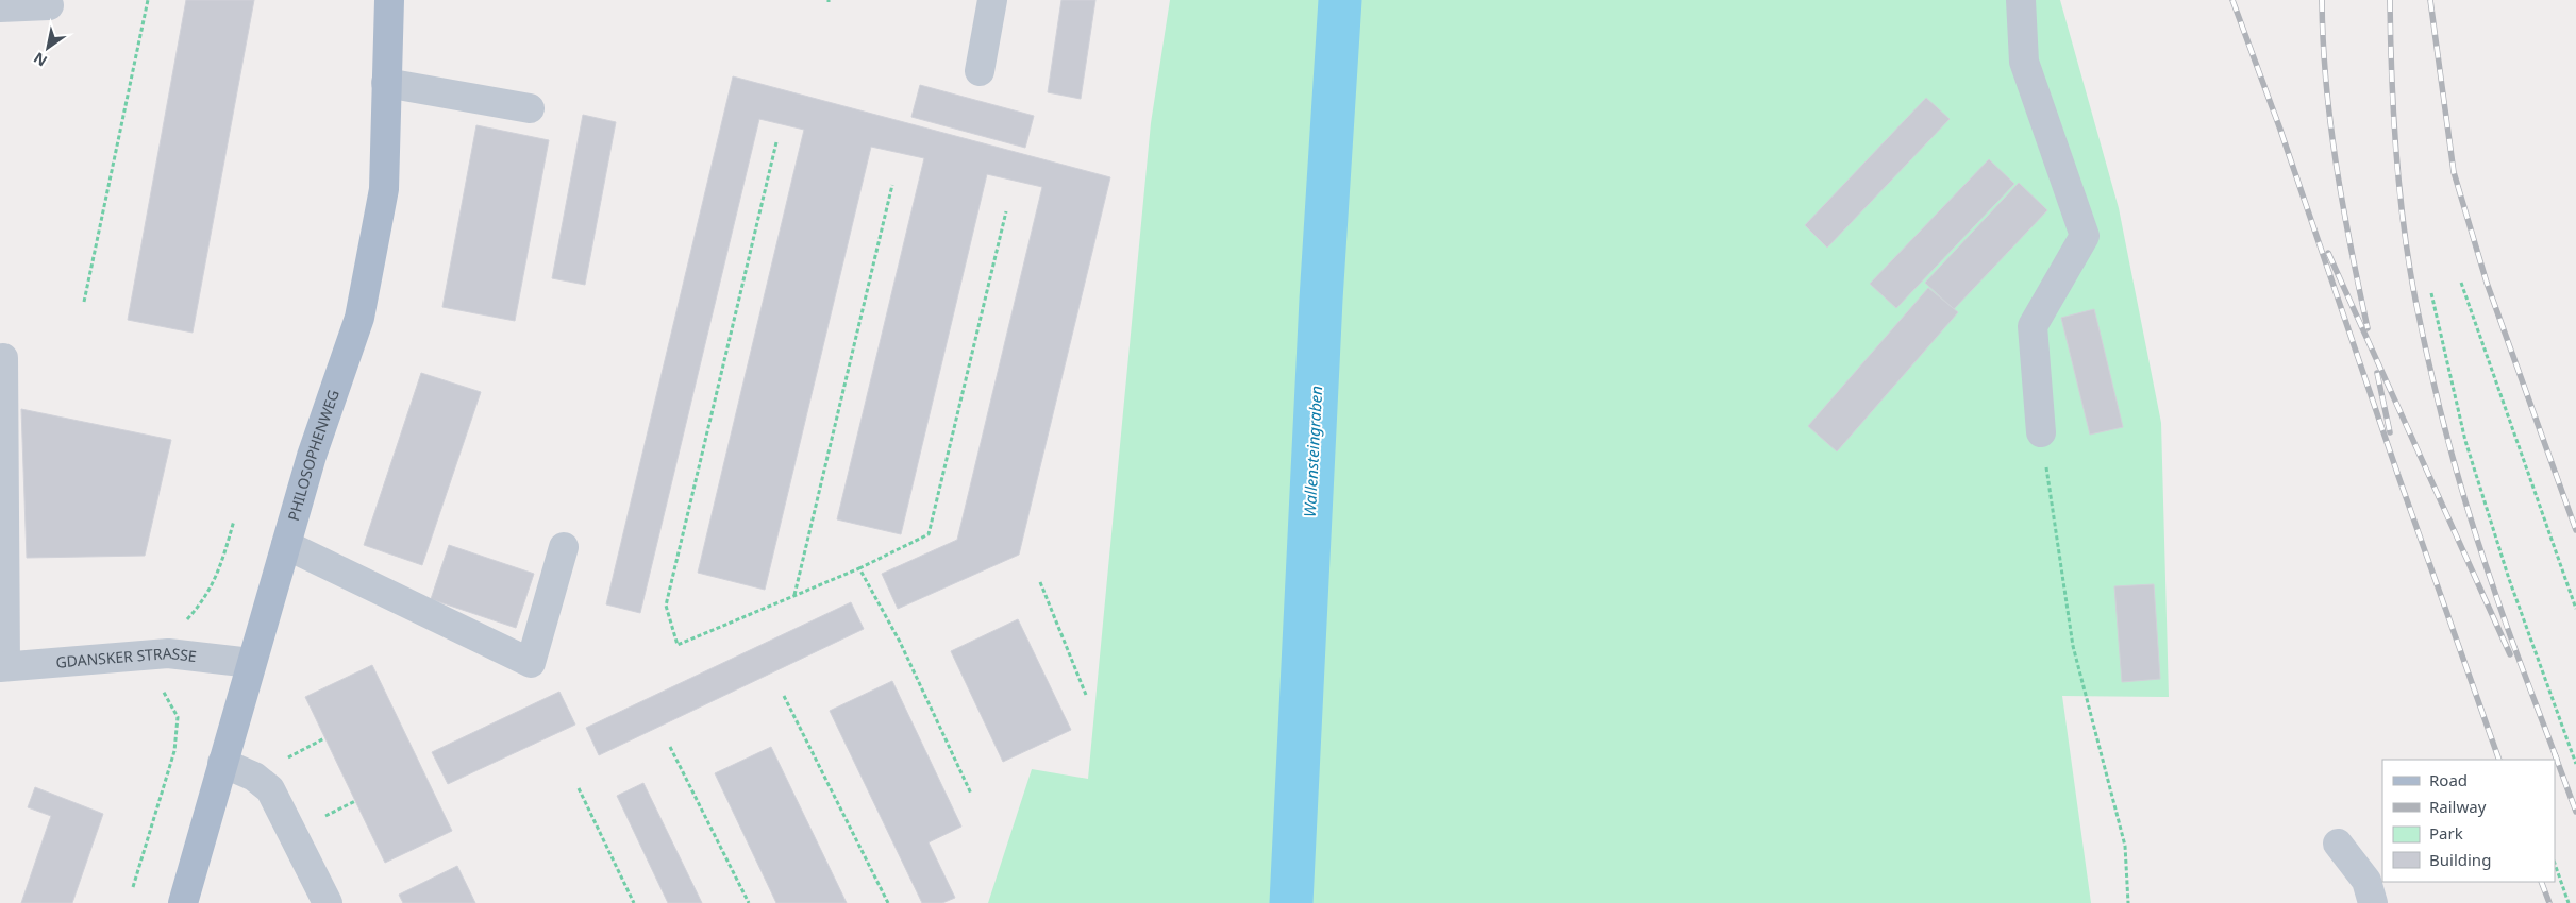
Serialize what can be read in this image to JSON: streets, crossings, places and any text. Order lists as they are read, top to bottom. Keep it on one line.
{"streets":{"main road":["PHILOSOPHENWEG"],"street":["GDANSKER STRASSE"]},"crossings":[["PHILOSOPHENWEG","GDANSKER STRASSE"]],"water":["Wallensteingraben"],"legend":["Road","Railway","Park","Building"],"north":"bottom left"}
